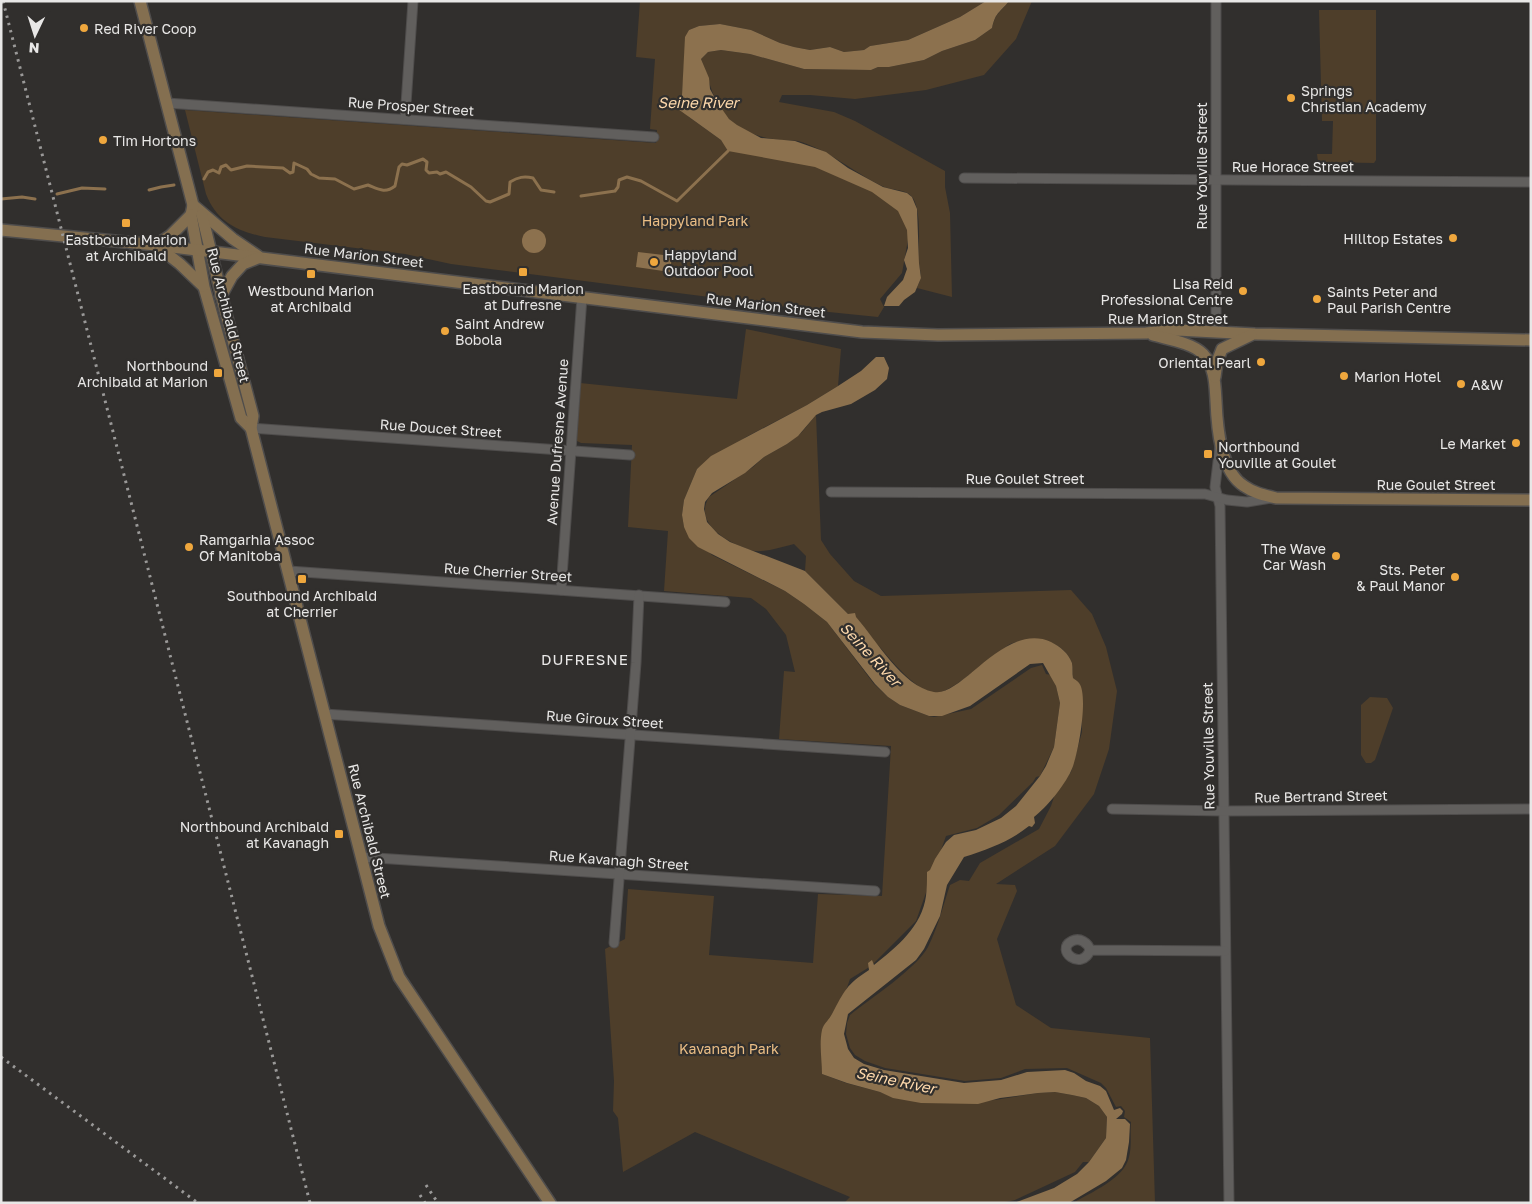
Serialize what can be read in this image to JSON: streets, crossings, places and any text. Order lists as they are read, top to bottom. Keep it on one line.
{"streets":{"main road":["Rue Youville Street","Rue Marion Street","Rue Archibald Street","Rue Goulet Street"],"street":["Rue Prosper Street","Rue Horace Street","Rue Doucet Street","Avenue Dufresne Avenue","Rue Cherrier Street","Rue Giroux Street","Rue Bertrand Street","Rue Kavanagh Street"]},"crossings":[["Rue Prosper Street","Rue Archibald Street"],["Rue Youville Street","Rue Horace Street"],["Rue Youville Street","Rue Marion Street"],["Rue Youville Street","Rue Goulet Street"],["Rue Youville Street","Rue Bertrand Street"],["Rue Marion Street","Rue Archibald Street"],["Rue Marion Street","Avenue Dufresne Avenue"],["Rue Archibald Street","Rue Doucet Street"],["Rue Archibald Street","Rue Cherrier Street"],["Rue Archibald Street","Rue Giroux Street"],["Rue Archibald Street","Rue Kavanagh Street"],["Rue Doucet Street","Avenue Dufresne Avenue"],["Avenue Dufresne Avenue","Rue Cherrier Street"]],"districts":["DUFRESNE"],"water":["Seine River"],"parks":["Happyland Park","Kavanagh Park"],"places":{"other":["Red River Coop","Springs Christian Academy","Tim Hortons","Hilltop Estates","Happyland Outdoor Pool","Lisa Reid Professional Centre","Saints Peter and Paul Parish Centre","Saint Andrew Bobola","Oriental Pearl","Marion Hotel","A&W","Le Market","Ramgarhia Assoc Of Manitoba","The Wave Car Wash","Sts. Peter & Paul Manor"],"transit":["Eastbound Marion at Archibald","Eastbound Marion at Dufresne","Westbound Marion at Archibald","Northbound Archibald at Marion","Northbound Youville at Goulet","Southbound Archibald at Cherrier","Northbound Archibald at Kavanagh"]},"north":"bottom"}
